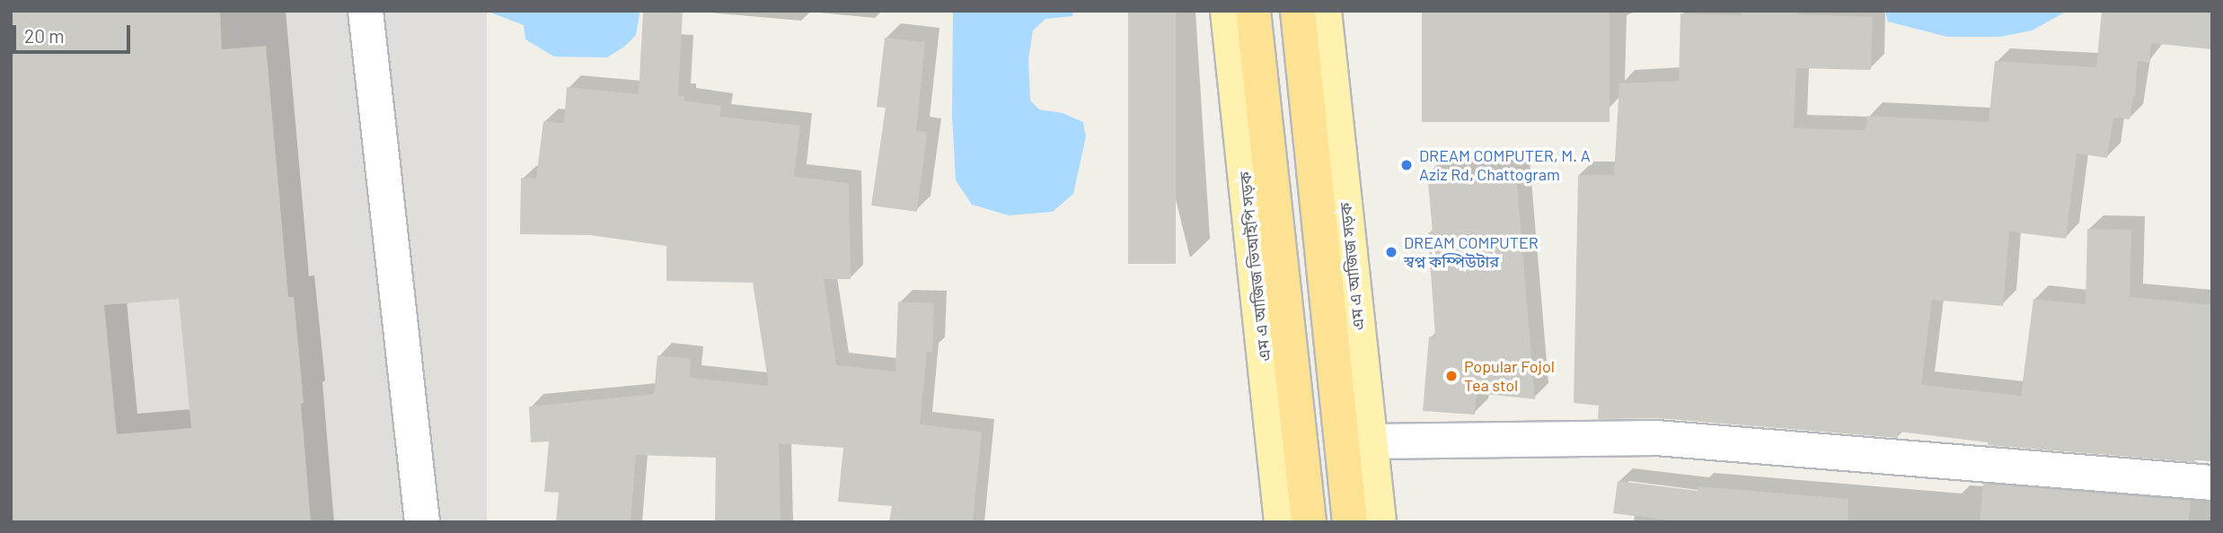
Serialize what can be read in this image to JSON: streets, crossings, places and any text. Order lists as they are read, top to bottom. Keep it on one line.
{"streets":{"main road":["এম এ আজিজ ভিআইপি সড়ক","এম এ আজিজ সড়ক"]},"places":["DREAM COMPUTER, M. A Aziz Rd, Chattogram","DREAM COMPUTER স্বপ্ন কম্পিউটার","Popular Fojol Tea stol"],"scale_bar":"20 m"}
